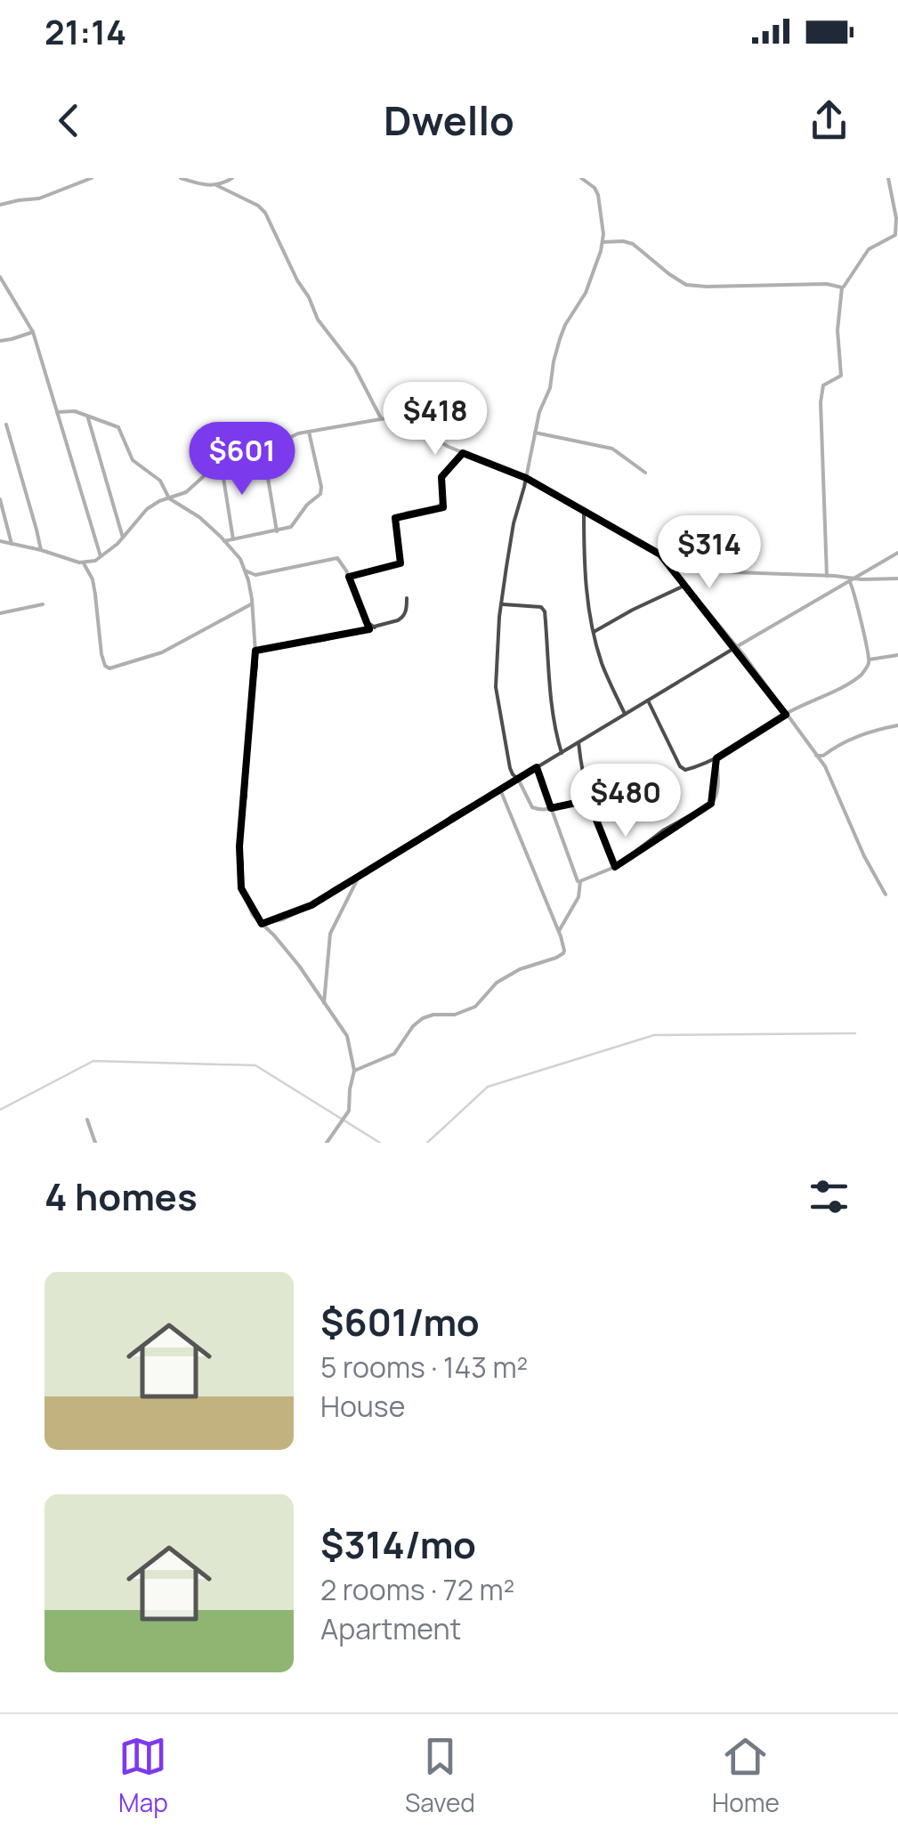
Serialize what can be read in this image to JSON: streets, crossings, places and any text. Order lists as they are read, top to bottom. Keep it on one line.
{"page":{"status":"21:14","header":"Dwello","price":["$418","$601","$314","$480"],"heading":"4 homes","list":[{"name":"$601/mo","note":"5 rooms · 143 m² · House"},{"name":"$314/mo","note":"2 rooms · 72 m² · Apartment"}],"tabs":["Map","Saved","Home"]}}
